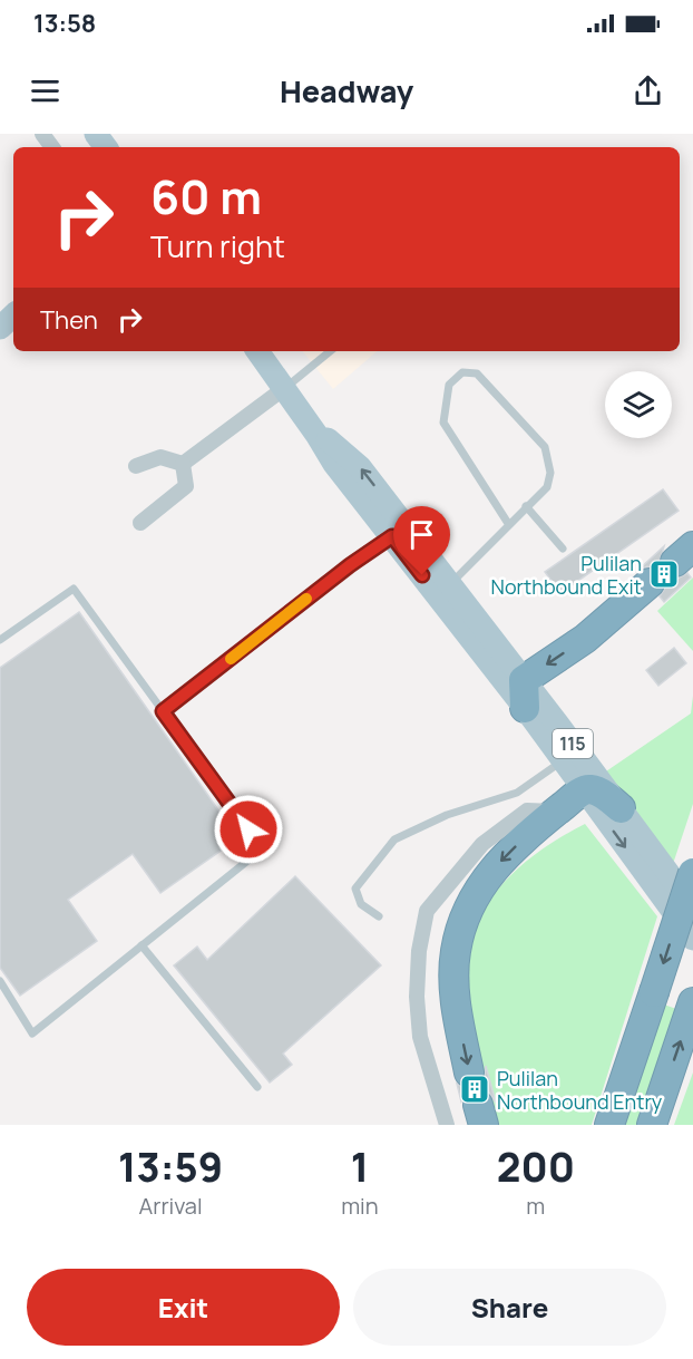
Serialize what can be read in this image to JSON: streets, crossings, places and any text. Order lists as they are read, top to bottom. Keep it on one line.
{"streets":{"main road":["115"]},"places":{"building":["Pulilan Northbound Exit","Pulilan Northbound Entry"]},"page":{"status":"13:58","header":"Headway","turn":["60 m","Turn right"],"then":"Then","eta":["13:59","Arrival","1","min","200","m"],"buttons":["Exit","Share"]}}
